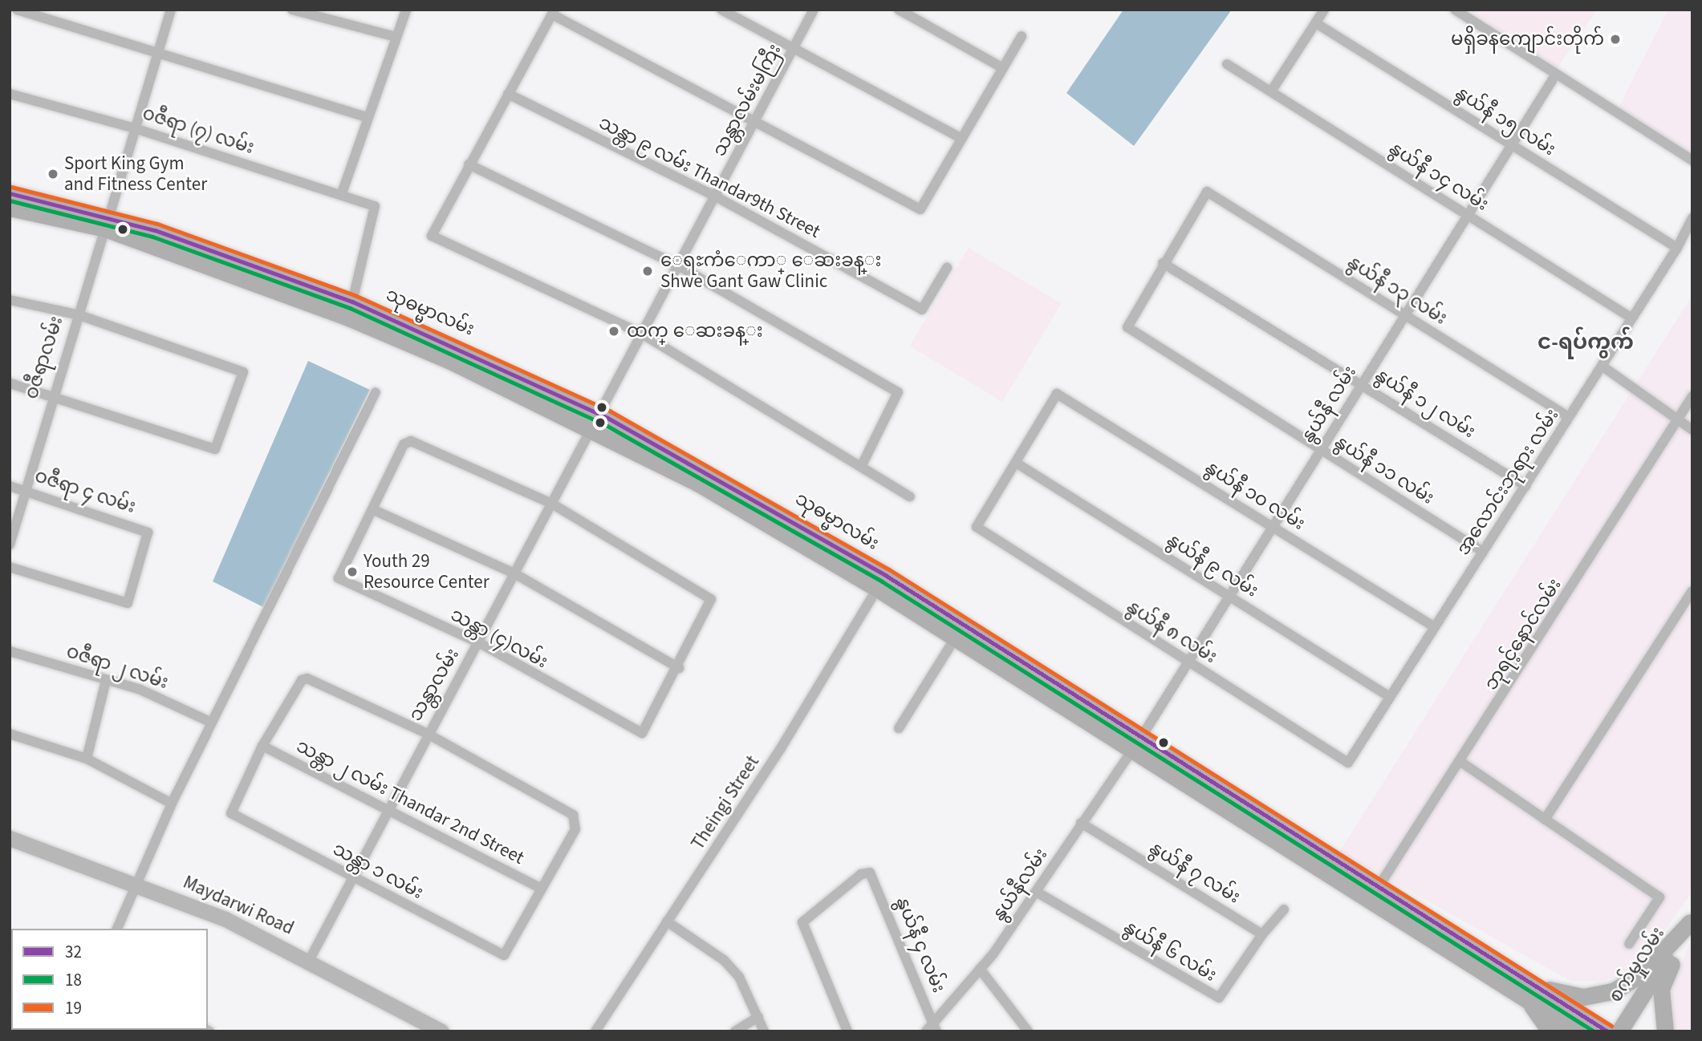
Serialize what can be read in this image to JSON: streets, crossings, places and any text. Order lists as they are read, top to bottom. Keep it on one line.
{"streets":{"main road":["သုဓမ္မာလမ်း","စက်မှုလမ်း"],"street":["သန္တာလမ်းမကြီး","နွယ်နီ ၁၅ လမ်း","၀ဇီရာ (၇) လမ်း","နွယ်နီ ၁၄ လမ်း","သန္တာ ၉ လမ်း Thandar9th Street","နွယ်နီ ၁၃ လမ်း","ဝဇီရာလမ်း","နွယ်နီ ၁၂ လမ်း","နွယ်နီ လမ်း","နွယ်နီ ၁၁ လမ်း","အလောင်းဘုရား လမ်း","ဝဇီရာ ၄ လမ်း","နွယ်နီ ၁၀ လမ်း","နွယ်နီ ၉ လမ်း","နွယ်နီ ၈ လမ်း","ဘုရင့်နောင်လမ်း","သန္တာ (၄)လမ်း","ဝဇီရာ ၂ လမ်း","သန္တာလမ်း","သန္တာ ၂ လမ်း Thandar 2nd Street","Theingi Street","သန္တာ ၁ လမ်း","နွယ်နီ ၇ လမ်း","နွယ်နီလမ်း","Maydarwi Road","နွယ်နီ ၄ လမ်း","နွယ်နီ ၆ လမ်း"]},"crossings":[["သန္တာလမ်းမကြီး","သန္တာ ၉ လမ်း Thandar9th Street"],["သန္တာလမ်းမကြီး","သုဓမ္မာလမ်း"],["သန္တာလမ်းမကြီး","သန္တာလမ်း"],["နွယ်နီ ၁၅ လမ်း","နွယ်နီ လမ်း"],["နွယ်နီ ၁၅ လမ်း","အလောင်းဘုရား လမ်း"],["၀ဇီရာ (၇) လမ်း","သုဓမ္မာလမ်း"],["၀ဇီရာ (၇) လမ်း","ဝဇီရာလမ်း"],["နွယ်နီ ၁၄ လမ်း","နွယ်နီ လမ်း"],["နွယ်နီ ၁၄ လမ်း","အလောင်းဘုရား လမ်း"],["နွယ်နီ ၁၃ လမ်း","နွယ်နီ ၁၂ လမ်း"],["နွယ်နီ ၁၃ လမ်း","နွယ်နီ လမ်း"],["နွယ်နီ ၁၃ လမ်း","နွယ်နီ ၁၁ လမ်း"],["နွယ်နီ ၁၃ လမ်း","အလောင်းဘုရား လမ်း"],["သုဓမ္မာလမ်း","ဝဇီရာလမ်း"],["သုဓမ္မာလမ်း","နွယ်နီ လမ်း"],["သုဓမ္မာလမ်း","ဘုရင့်နောင်လမ်း"],["သုဓမ္မာလမ်း","သန္တာလမ်း"],["သုဓမ္မာလမ်း","Theingi Street"],["သုဓမ္မာလမ်း","နွယ်နီလမ်း"],["ဝဇီရာလမ်း","ဝဇီရာ ၄ လမ်း"],["နွယ်နီ ၁၂ လမ်း","နွယ်နီ လမ်း"],["နွယ်နီ ၁၂ လမ်း","နွယ်နီ ၁၁ လမ်း"],["နွယ်နီ ၁၂ လမ်း","အလောင်းဘုရား လမ်း"],["နွယ်နီ လမ်း","နွယ်နီ ၁၁ လမ်း"],["နွယ်နီ လမ်း","နွယ်နီ ၁၀ လမ်း"],["နွယ်နီ လမ်း","နွယ်နီ ၉ လမ်း"],["နွယ်နီ လမ်း","နွယ်နီ ၈ လမ်း"],["နွယ်နီ လမ်း","နွယ်နီလမ်း"],["နွယ်နီ ၁၁ လမ်း","အလောင်းဘုရား လမ်း"],["အလောင်းဘုရား လမ်း","နွယ်နီ ၁၀ လမ်း"],["အလောင်းဘုရား လမ်း","နွယ်နီ ၉ လမ်း"],["အလောင်းဘုရား လမ်း","နွယ်နီ ၈ လမ်း"],["နွယ်နီ ၁၀ လမ်း","နွယ်နီ ၉ လမ်း"],["နွယ်နီ ၁၀ လမ်း","နွယ်နီ ၈ လမ်း"],["နွယ်နီ ၉ လမ်း","နွယ်နီ ၈ လမ်း"],["သန္တာ (၄)လမ်း","သန္တာလမ်း"],["သန္တာလမ်း","သန္တာ ၂ လမ်း Thandar 2nd Street"],["သန္တာလမ်း","သန္တာ ၁ လမ်း"],["သန္တာလမ်း","Maydarwi Road"],["သန္တာ ၂ လမ်း Thandar 2nd Street","သန္တာ ၁ လမ်း"],["နွယ်နီ ၇ လမ်း","နွယ်နီလမ်း"],["နွယ်နီ ၇ လမ်း","နွယ်နီ ၆ လမ်း"],["နွယ်နီလမ်း","နွယ်နီ ၄ လမ်း"],["နွယ်နီလမ်း","နွယ်နီ ၆ လမ်း"]],"districts":["င-ရပ်ကွက်"],"places":["မရှိခနကျောင်းတိုက်","Sport King Gym and Fitness Center","ေရႊကံေကာ္ ေဆးခန္း Shwe Gant Gaw Clinic","ထက္ ေဆးခန္း","Youth 29 Resource Center"],"lines":["transit line 19","transit line 32","transit line 18"],"legend":["32","18","19"]}
